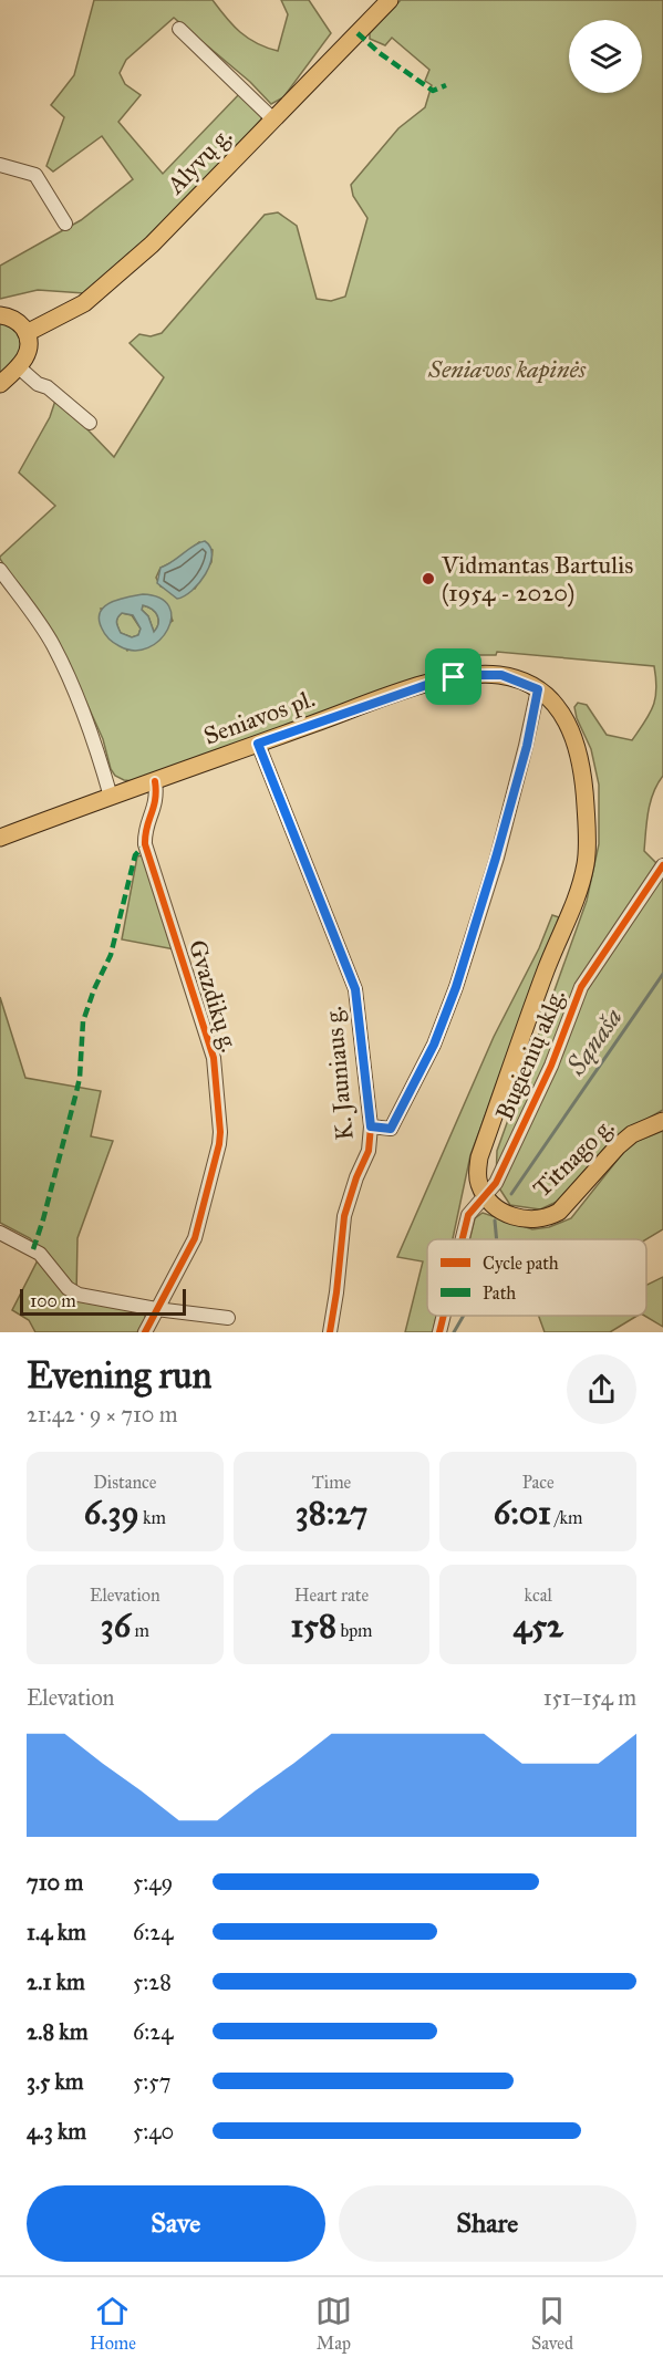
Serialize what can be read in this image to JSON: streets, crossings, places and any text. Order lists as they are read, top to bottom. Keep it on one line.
{"streets":{"main road":["Alyvų g.","Seniavos pl.","Titnago g."],"street":["Gvazdikų g.","Bugienių aklg.","K. Jauniaus g."]},"crossings":[["Seniavos pl.","Gvazdikų g."],["Seniavos pl.","Bugienių aklg."],["Seniavos pl.","K. Jauniaus g."],["Seniavos pl.","Titnago g."],["Bugienių aklg.","Titnago g."]],"water":["Sąnaša"],"parks":["Seniavos kapinės"],"places":["Vidmantas Bartulis (1954 - 2020)"],"legend":["Cycle path","Path"],"scale_bar":"100 m","page":{"scale":"100 m","heading":["Evening run","21:42 · 9 × 710 m"],"stats":[["Distance","6.39 km"],["Time","38:27"],["Pace","6:01 /km"],["Elevation","36 m"],["Heart rate","158 bpm"],["kcal","452"]],"chart":["Elevation","151–154 m"],"list":[{"name":"710 m","note":"5:49"},{"name":"1.4 km","note":"6:24"},{"name":"2.1 km","note":"5:28"},{"name":"2.8 km","note":"6:24"},{"name":"3.5 km","note":"5:57"},{"name":"4.3 km","note":"5:40"}],"buttons":["Save","Share"],"tabs":["Home","Map","Saved"]}}
